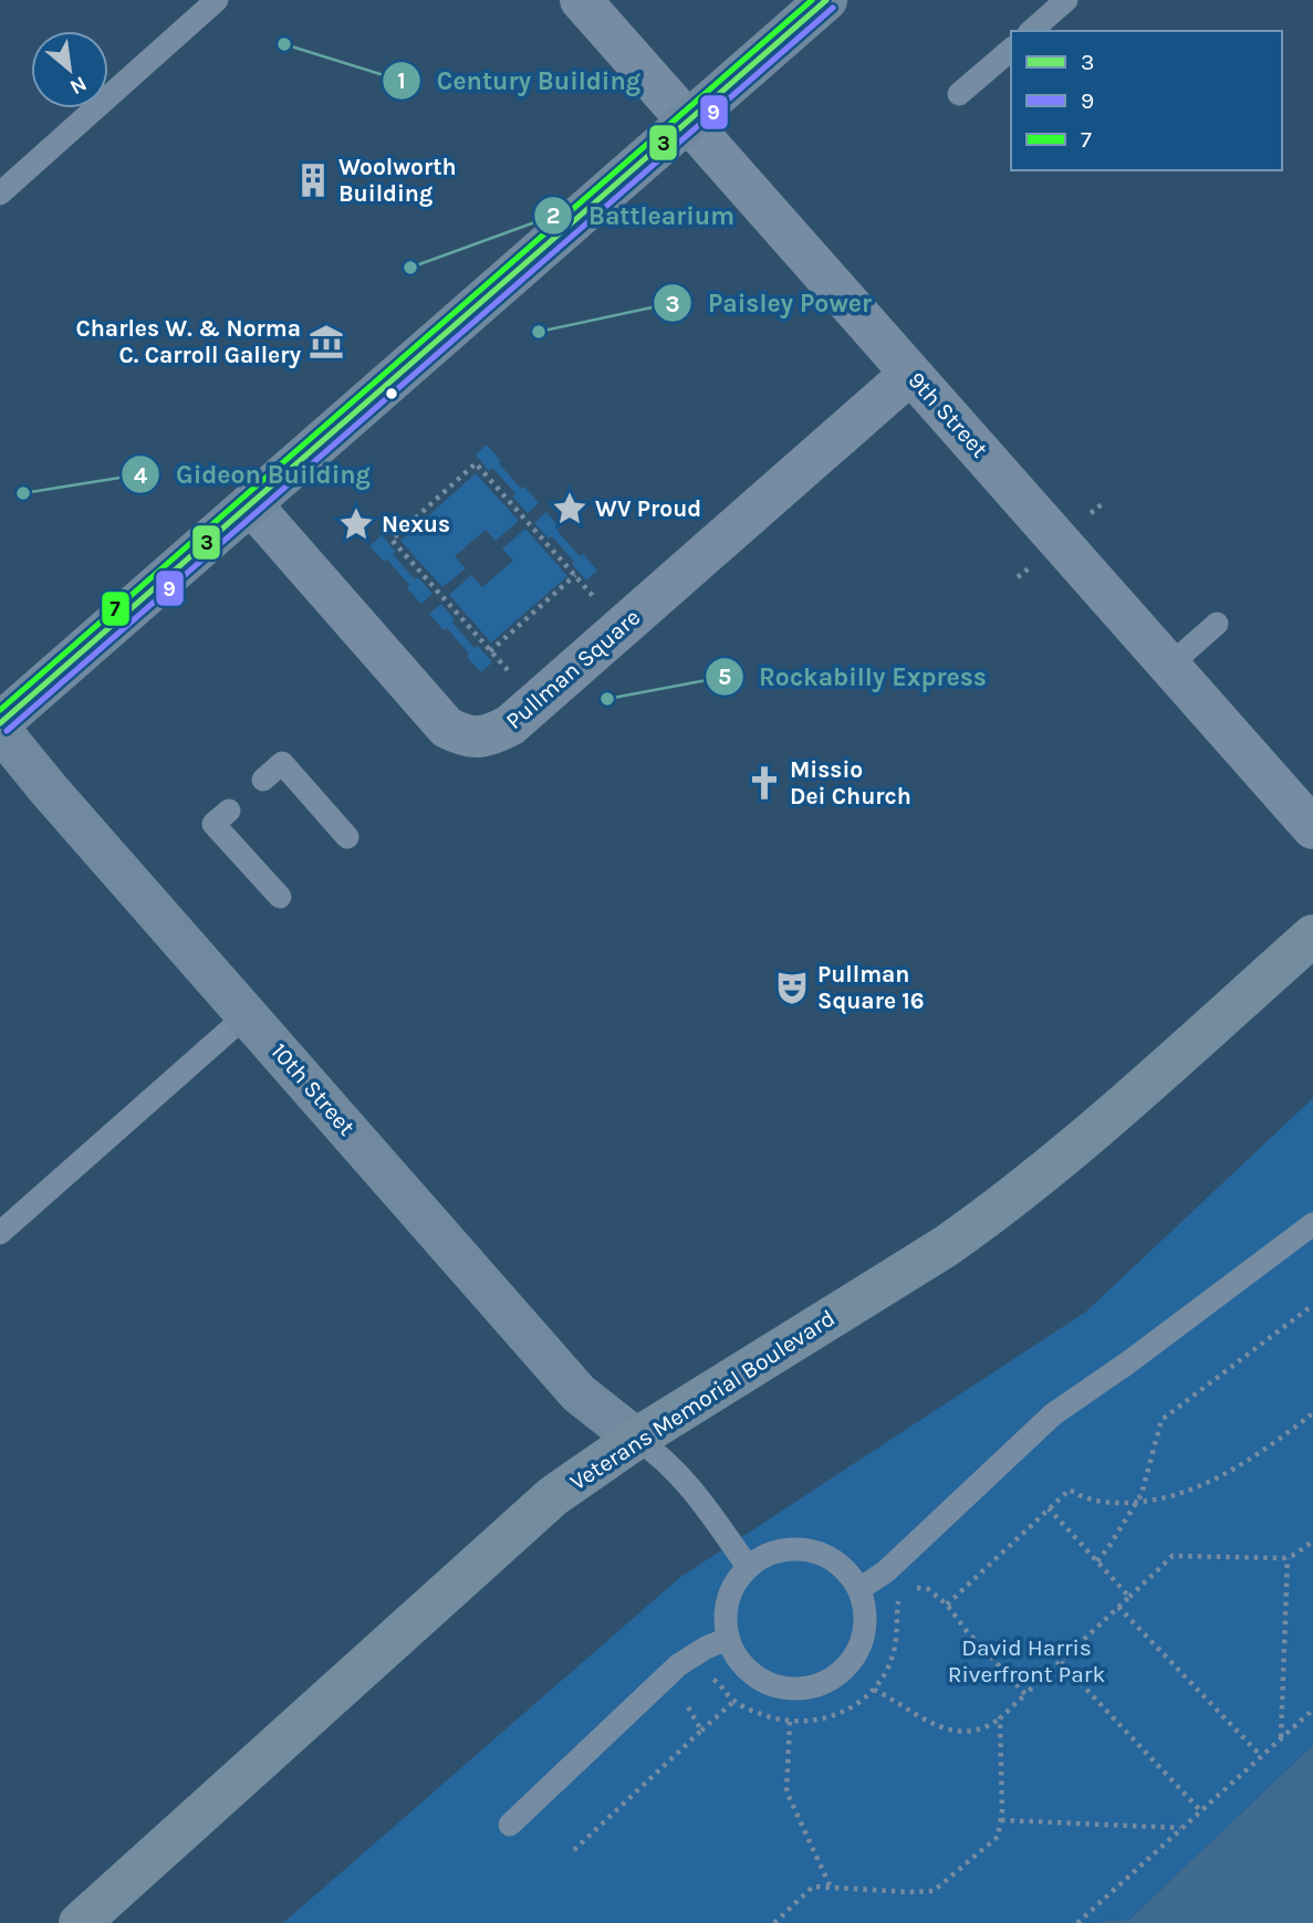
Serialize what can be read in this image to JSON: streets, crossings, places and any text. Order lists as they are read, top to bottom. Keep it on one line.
{"streets":{"main road":["Veterans Memorial Boulevard"],"street":["9th Street","Pullman Square","10th Street"]},"crossings":[["9th Street","Pullman Square"],["10th Street","Veterans Memorial Boulevard"]],"parks":["David Harris Riverfront Park"],"places":{"other":["Century Building","Battlearium","Paisley Power","Gideon Building","Rockabilly Express"],"building":["Woolworth Building"],"museum":["Charles W. & Norma C. Carroll Gallery"],"place":["WV Proud","Nexus"],"church":["Missio Dei Church"],"theatre":["Pullman Square 16"]},"lines":["transit line 3","transit line 7","transit line 9"],"legend":["3","9","7"],"north":"bottom right"}
